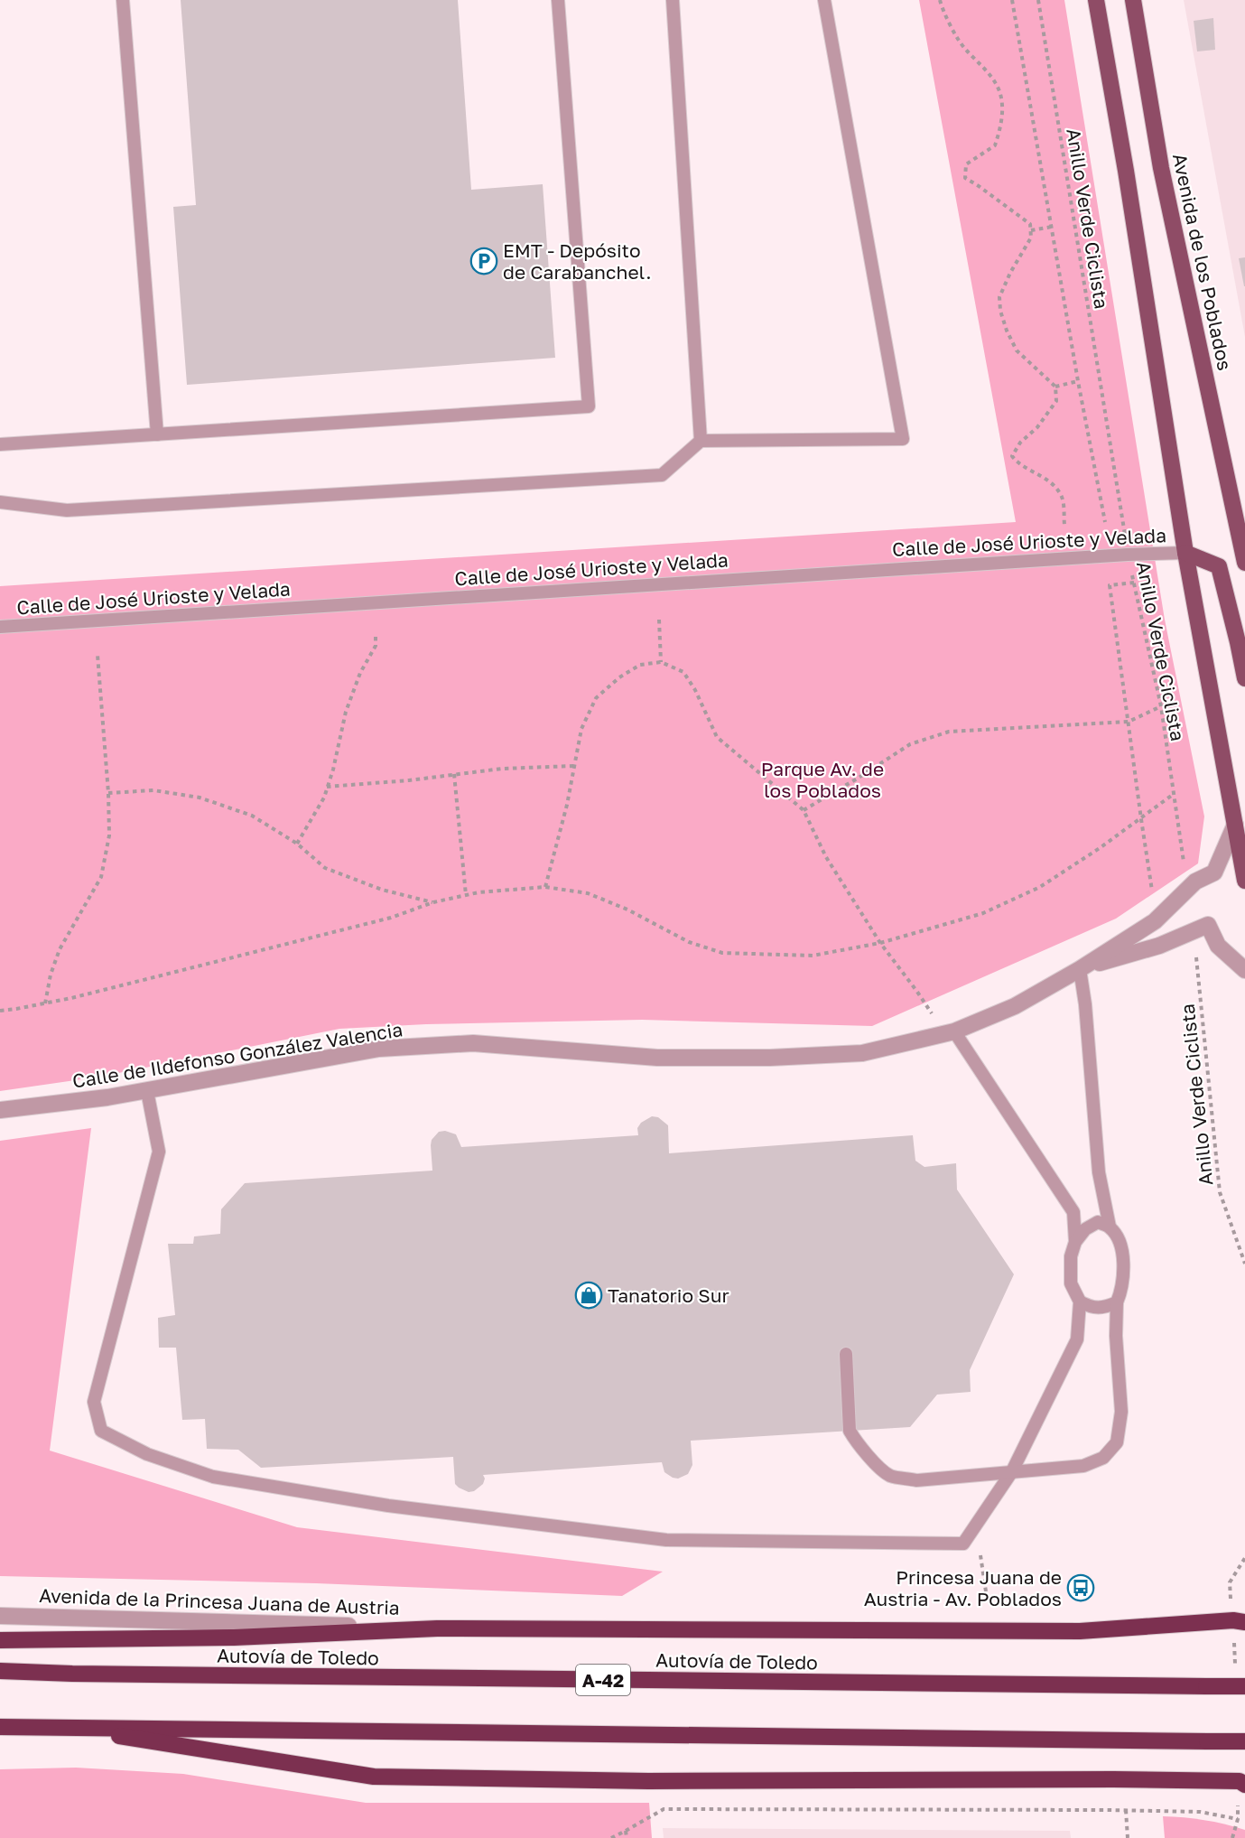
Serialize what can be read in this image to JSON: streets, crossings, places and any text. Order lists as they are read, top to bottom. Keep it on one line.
{"streets":{"highway":["Autovía de Toledo","A-42"],"main road":["Avenida de los Poblados"],"street":["Calle de Ildefonso González Valencia","Avenida de la Princesa Juana de Austria"],"lane":["Calle de José Urioste y Velada"],"path":["Anillo Verde Ciclista"]},"crossings":[["Anillo Verde Ciclista","Calle de José Urioste y Velada"],["Anillo Verde Ciclista","Calle de Ildefonso González Valencia"]],"parks":["Parque Av. de los Poblados"],"places":{"parking":["EMT - Depósito de Carabanchel."],"shop":["Tanatorio Sur"],"bus stop":["Princesa Juana de Austria - Av. Poblados"]}}
